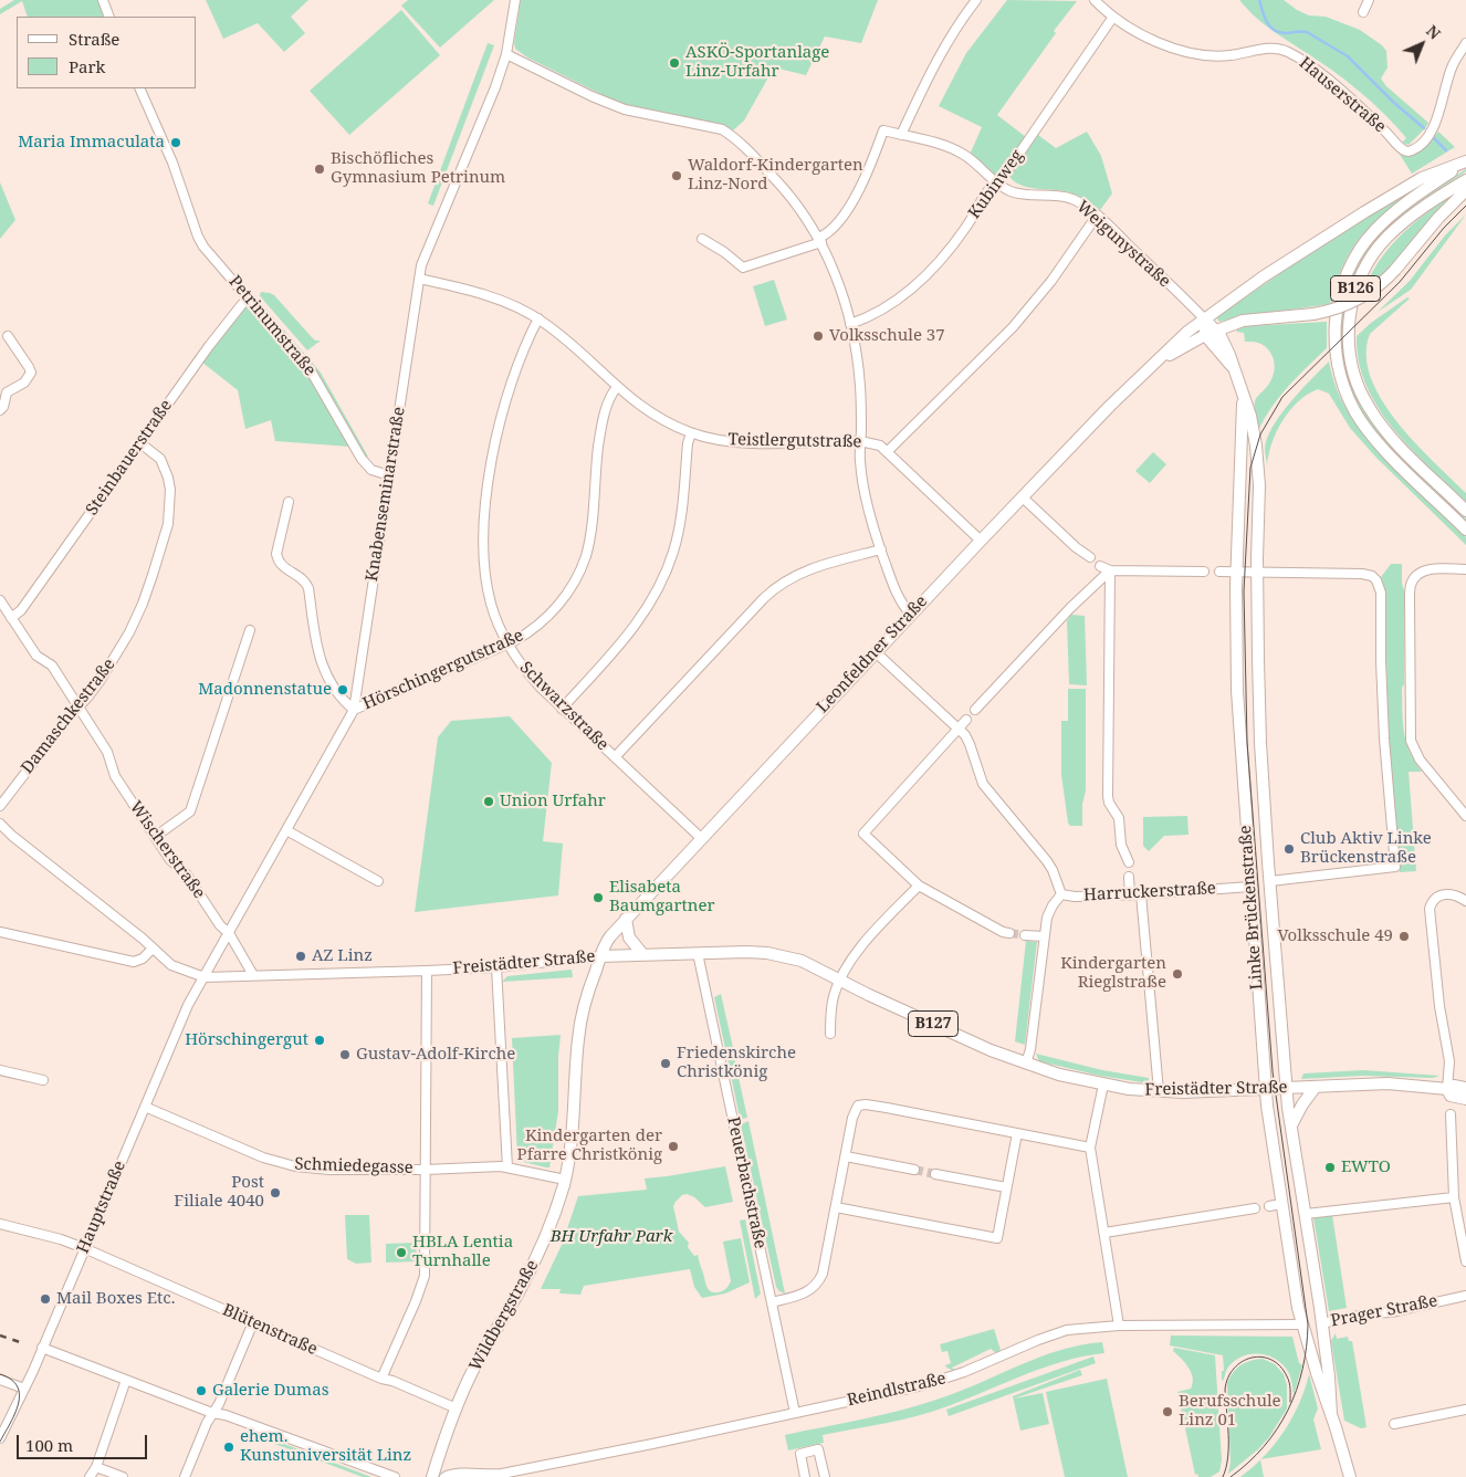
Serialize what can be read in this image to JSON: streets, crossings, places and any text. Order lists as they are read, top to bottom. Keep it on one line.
{"streets":{"main road":["B126","Leonfeldner Straße","Linke Brückenstraße","Freistädter Straße","B127","Prager Straße","Wildbergstraße"],"street":["Hauserstraße","Kubinweg","Weigunystraße","Petrinumstraße","Teistlergutstraße","Steinbauerstraße","Knabenseminarstraße","Hörschingergutstraße","Schwarzstraße","Damaschkestraße","Wischerstraße","Harruckerstraße","Schmiedegasse","Peuerbachstraße","Hauptstraße","Blütenstraße","Reindlstraße"]},"crossings":[["Hauserstraße","Kubinweg"],["Kubinweg","Weigunystraße"],["Weigunystraße","Leonfeldner Straße"],["Weigunystraße","Linke Brückenstraße"],["B126","Leonfeldner Straße"],["Petrinumstraße","Steinbauerstraße"],["Petrinumstraße","Knabenseminarstraße"],["Teistlergutstraße","Knabenseminarstraße"],["Teistlergutstraße","Leonfeldner Straße"],["Teistlergutstraße","Hörschingergutstraße"],["Teistlergutstraße","Schwarzstraße"],["Steinbauerstraße","Damaschkestraße"],["Steinbauerstraße","Wischerstraße"],["Knabenseminarstraße","Hörschingergutstraße"],["Knabenseminarstraße","Wischerstraße"],["Knabenseminarstraße","Freistädter Straße"],["Knabenseminarstraße","Hauptstraße"],["Leonfeldner Straße","Schwarzstraße"],["Leonfeldner Straße","Harruckerstraße"],["Leonfeldner Straße","Linke Brückenstraße"],["Leonfeldner Straße","Freistädter Straße"],["Leonfeldner Straße","Wildbergstraße"],["Hörschingergutstraße","Schwarzstraße"],["Damaschkestraße","Wischerstraße"],["Harruckerstraße","Linke Brückenstraße"],["Linke Brückenstraße","Freistädter Straße"],["Linke Brückenstraße","Prager Straße"],["Linke Brückenstraße","Reindlstraße"],["Freistädter Straße","Peuerbachstraße"],["Freistädter Straße","Hauptstraße"],["Freistädter Straße","Wildbergstraße"],["Schmiedegasse","Hauptstraße"],["Schmiedegasse","Wildbergstraße"],["Peuerbachstraße","Reindlstraße"],["Hauptstraße","Blütenstraße"],["Prager Straße","Reindlstraße"],["Wildbergstraße","Blütenstraße"]],"parks":["BH Urfahr Park"],"places":["ASKÖ-Sportanlage Linz-Urfahr","Maria Immaculata","Bischöfliches Gymnasium Petrinum","Waldorf-Kindergarten Linz-Nord","Volksschule 37","Madonnenstatue","Union Urfahr","Club Aktiv Linke Brückenstraße","Elisabeta Baumgartner","Volksschule 49","AZ Linz","Kindergarten Rieglstraße","Hörschingergut","Gustav-Adolf-Kirche","Friedenskirche Christkönig","Kindergarten der Pfarre Christkönig","EWTO","Post Filiale 4040","HBLA Lentia Turnhalle","Mail Boxes Etc.","Galerie Dumas","Berufsschule Linz 01","ehem. Kunstuniversität Linz"],"legend":["Straße","Park"],"scale_bar":"100 m","north":"top right"}
